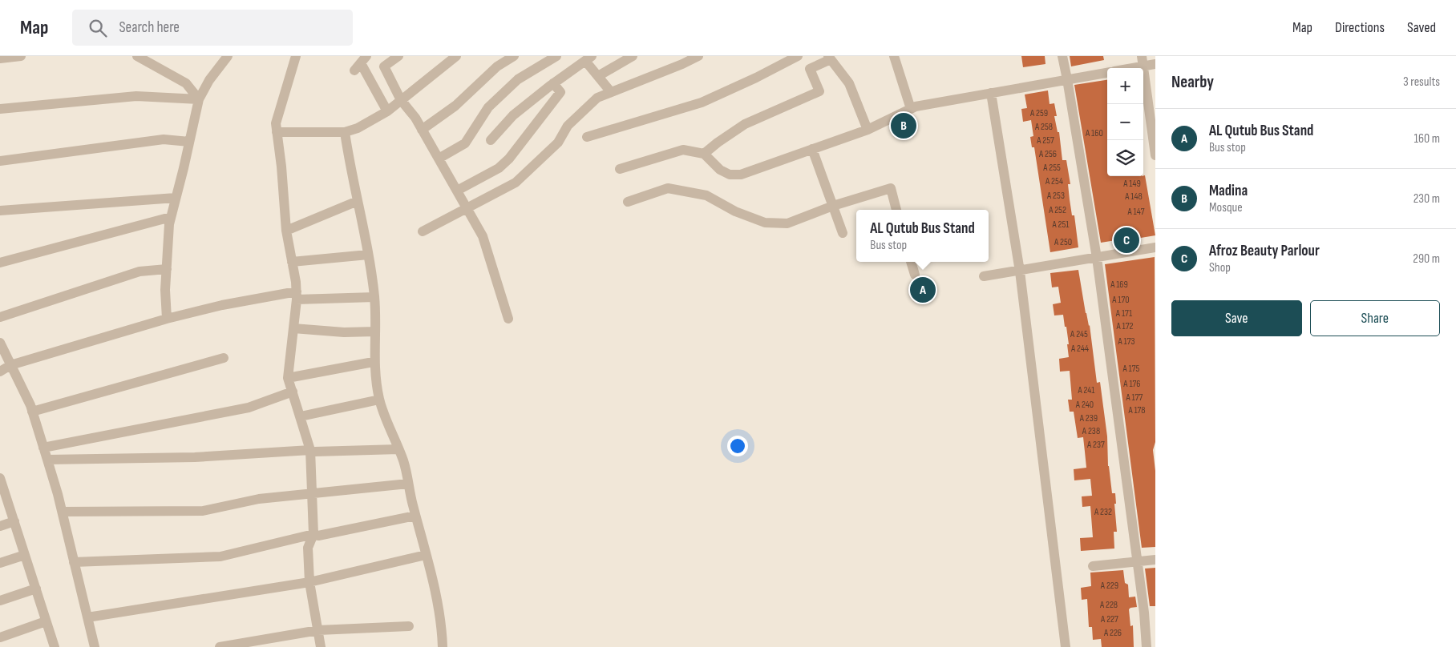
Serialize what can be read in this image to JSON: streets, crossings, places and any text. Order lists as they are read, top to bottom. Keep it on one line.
{"house_numbers":["A 259","A 258","A 160","A 257","A 256","A 255","A 254","A 149","A 253","A 148","A 252","A 147","A 251","A 250","A 169","A 170","A 171","A 172","A 245","A 173","A 244","A 175","A 176","A 241","A 177","A 240","A 178","A 239","A 238","A 237","A 232","A 229","A 228","A 227","A 226"],"page":{"header":"Map","search":"Search here","nav":["Map","Directions","Saved"],"heading":["Nearby","3 results"],"map_buttons":["+","−"],"list":[{"mark":"A","name":"AL Qutub Bus Stand","note":"Bus stop","value":"160 m"},{"mark":"B","name":"Madina","note":"Mosque","value":"230 m"},{"mark":"C","name":"Afroz Beauty Parlour","note":"Shop","value":"290 m"}],"pins":["B","C","A"],"popup":["AL Qutub Bus Stand","Bus stop"],"buttons":["Save","Share"]}}
